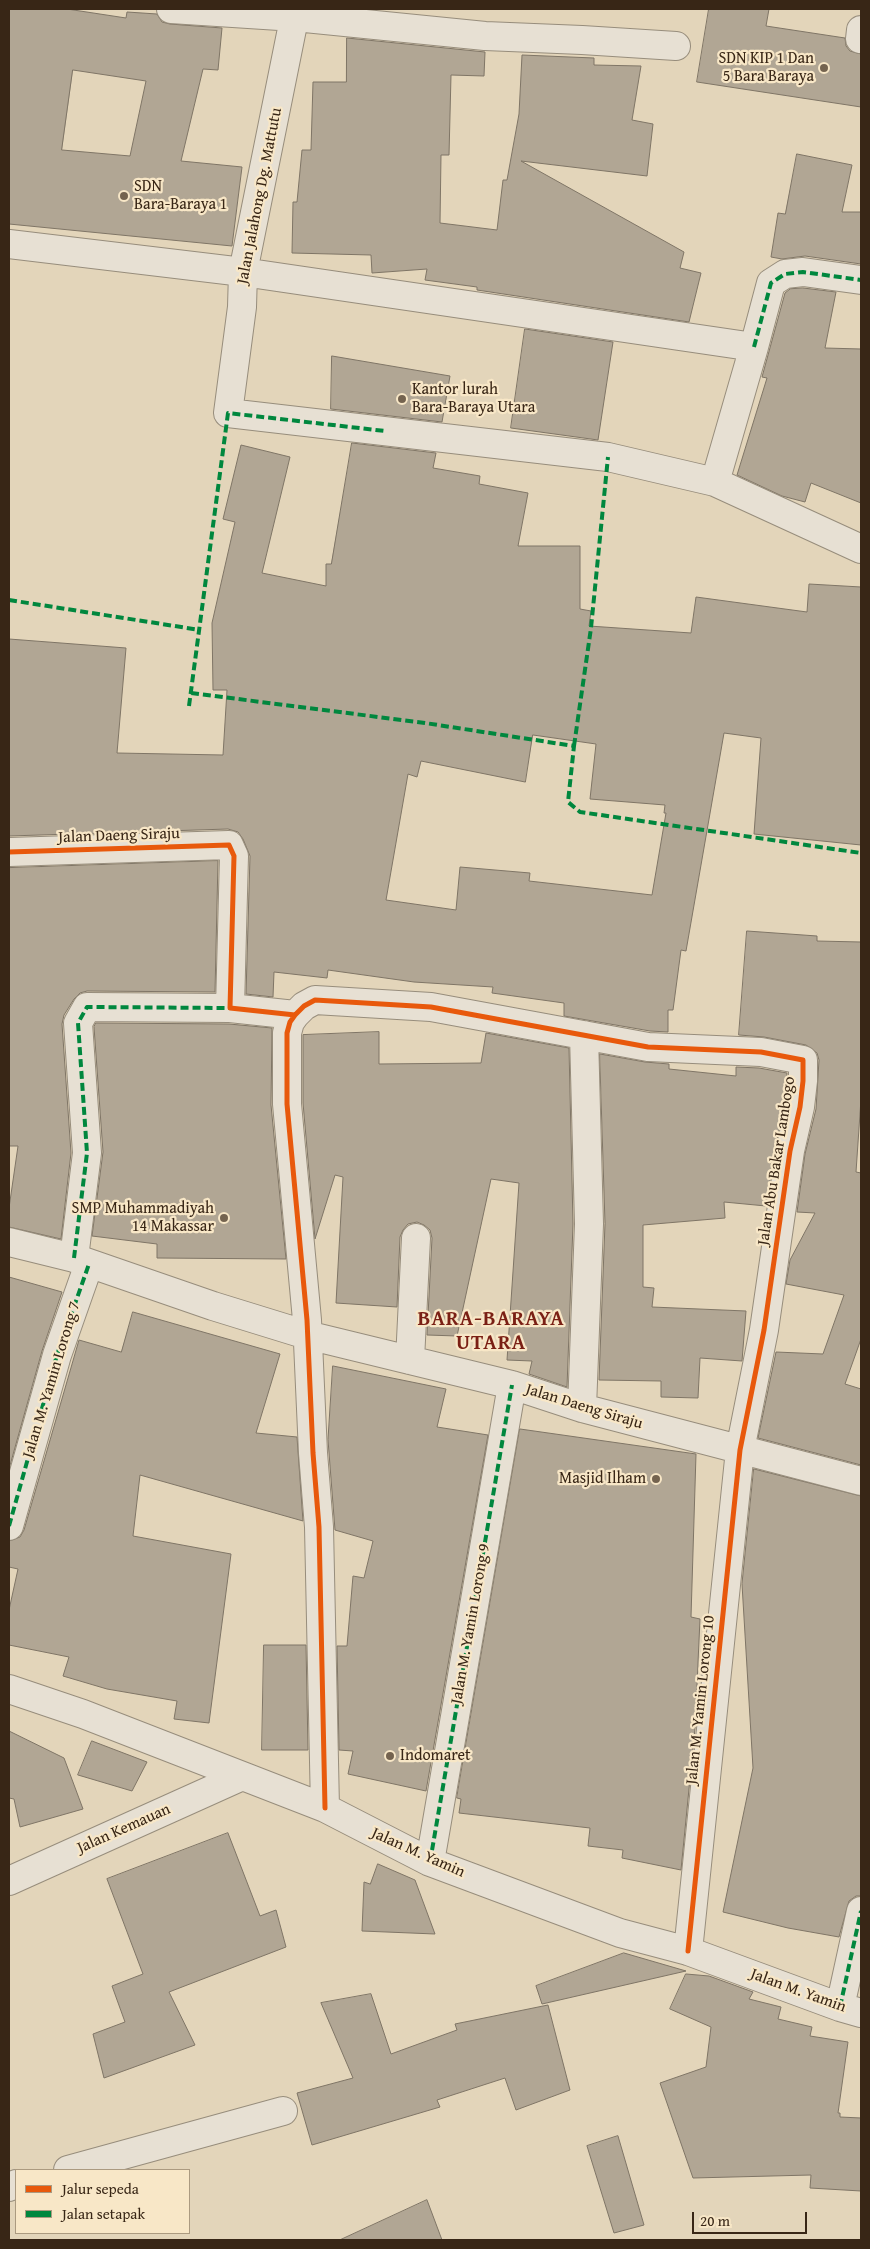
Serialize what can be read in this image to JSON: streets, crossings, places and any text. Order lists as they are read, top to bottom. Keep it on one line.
{"streets":{"street":["Jalan Jalahong Dg. Mattutu","Jalan Daeng Siraju","Jalan Abu Bakar Lambogo","Jalan M. Yamin Lorong 7","Jalan M. Yamin Lorong 9","Jalan M. Yamin Lorong 10","Jalan Kemauan","Jalan M. Yamin"]},"crossings":[["Jalan Daeng Siraju","Jalan Abu Bakar Lambogo"],["Jalan Daeng Siraju","Jalan M. Yamin Lorong 7"],["Jalan Daeng Siraju","Jalan M. Yamin Lorong 9"],["Jalan Daeng Siraju","Jalan M. Yamin Lorong 10"],["Jalan Abu Bakar Lambogo","Jalan M. Yamin Lorong 10"],["Jalan M. Yamin Lorong 9","Jalan M. Yamin"],["Jalan M. Yamin Lorong 10","Jalan M. Yamin"],["Jalan Kemauan","Jalan M. Yamin"]],"districts":["BARA-BARAYA UTARA"],"places":["SDN KIP 1 Dan 5 Bara Baraya","SDN Bara-Baraya 1","Kantor lurah Bara-Baraya Utara","SMP Muhammadiyah 14 Makassar","Masjid Ilham","Indomaret"],"legend":["Jalur sepeda","Jalan setapak"],"scale_bar":"20 m"}
